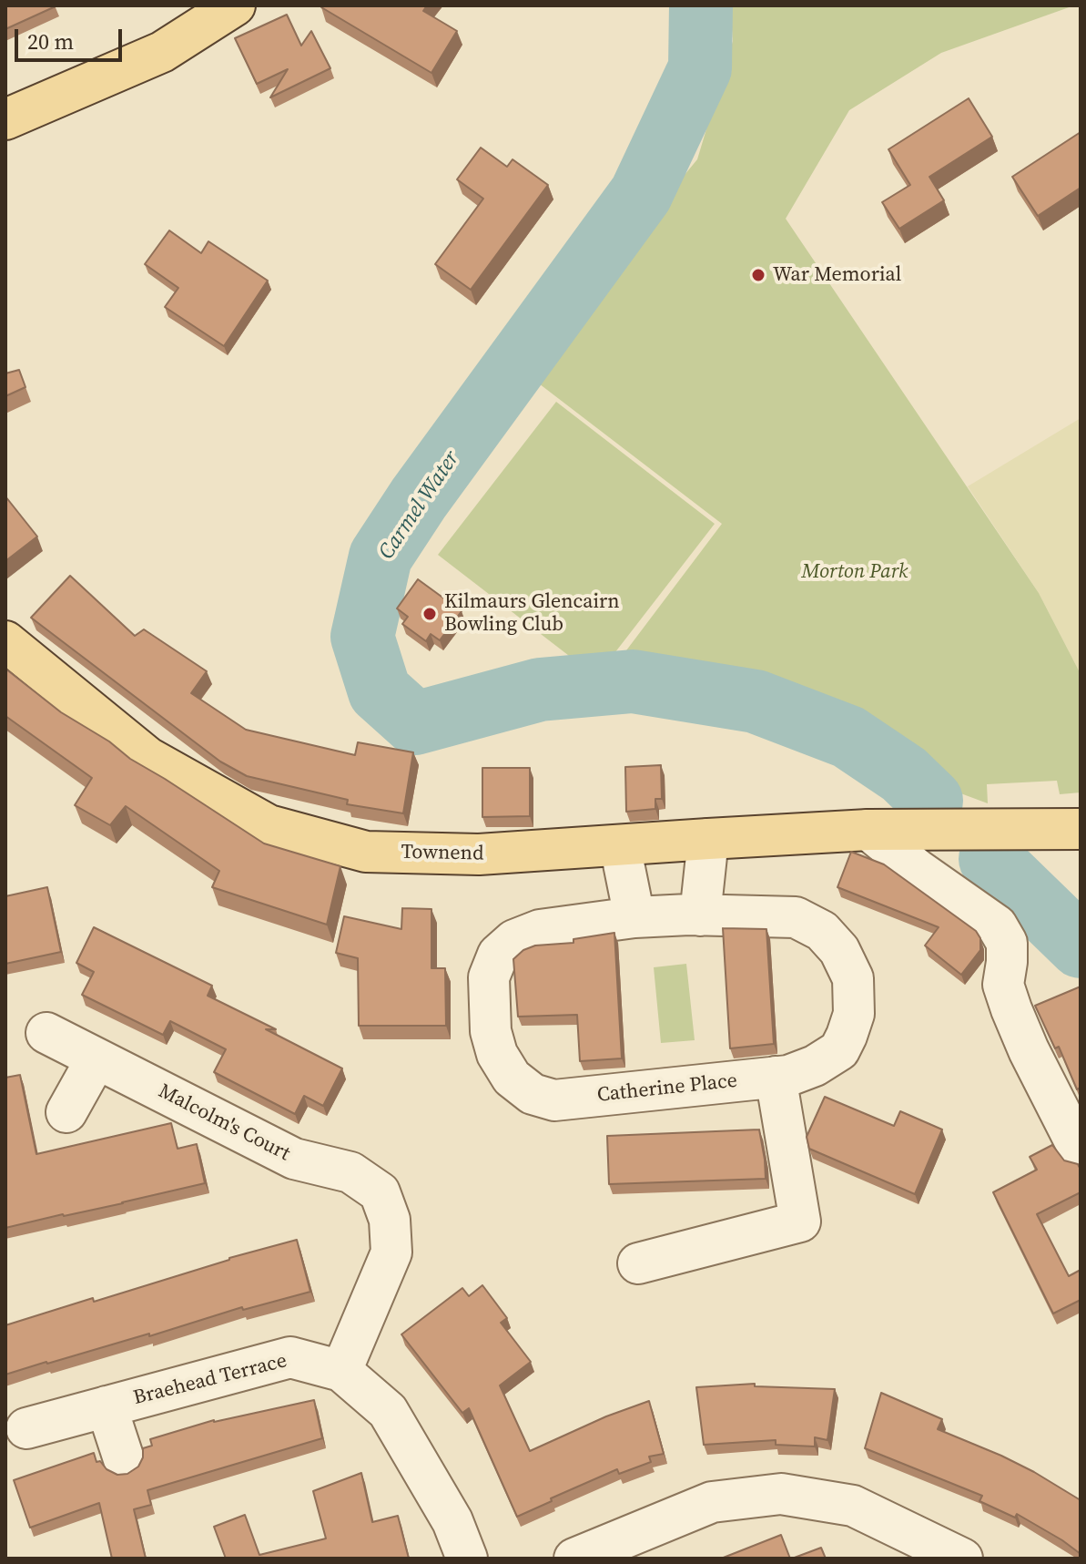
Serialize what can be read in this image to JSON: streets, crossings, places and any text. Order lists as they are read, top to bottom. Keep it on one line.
{"streets":{"main road":["Townend"],"street":["Catherine Place","Malcolm's Court","Braehead Terrace"]},"crossings":[["Malcolm's Court","Braehead Terrace"]],"water":["Carmel Water"],"parks":["Morton Park"],"places":["War Memorial","Kilmaurs Glencairn Bowling Club"],"scale_bar":"20 m"}
